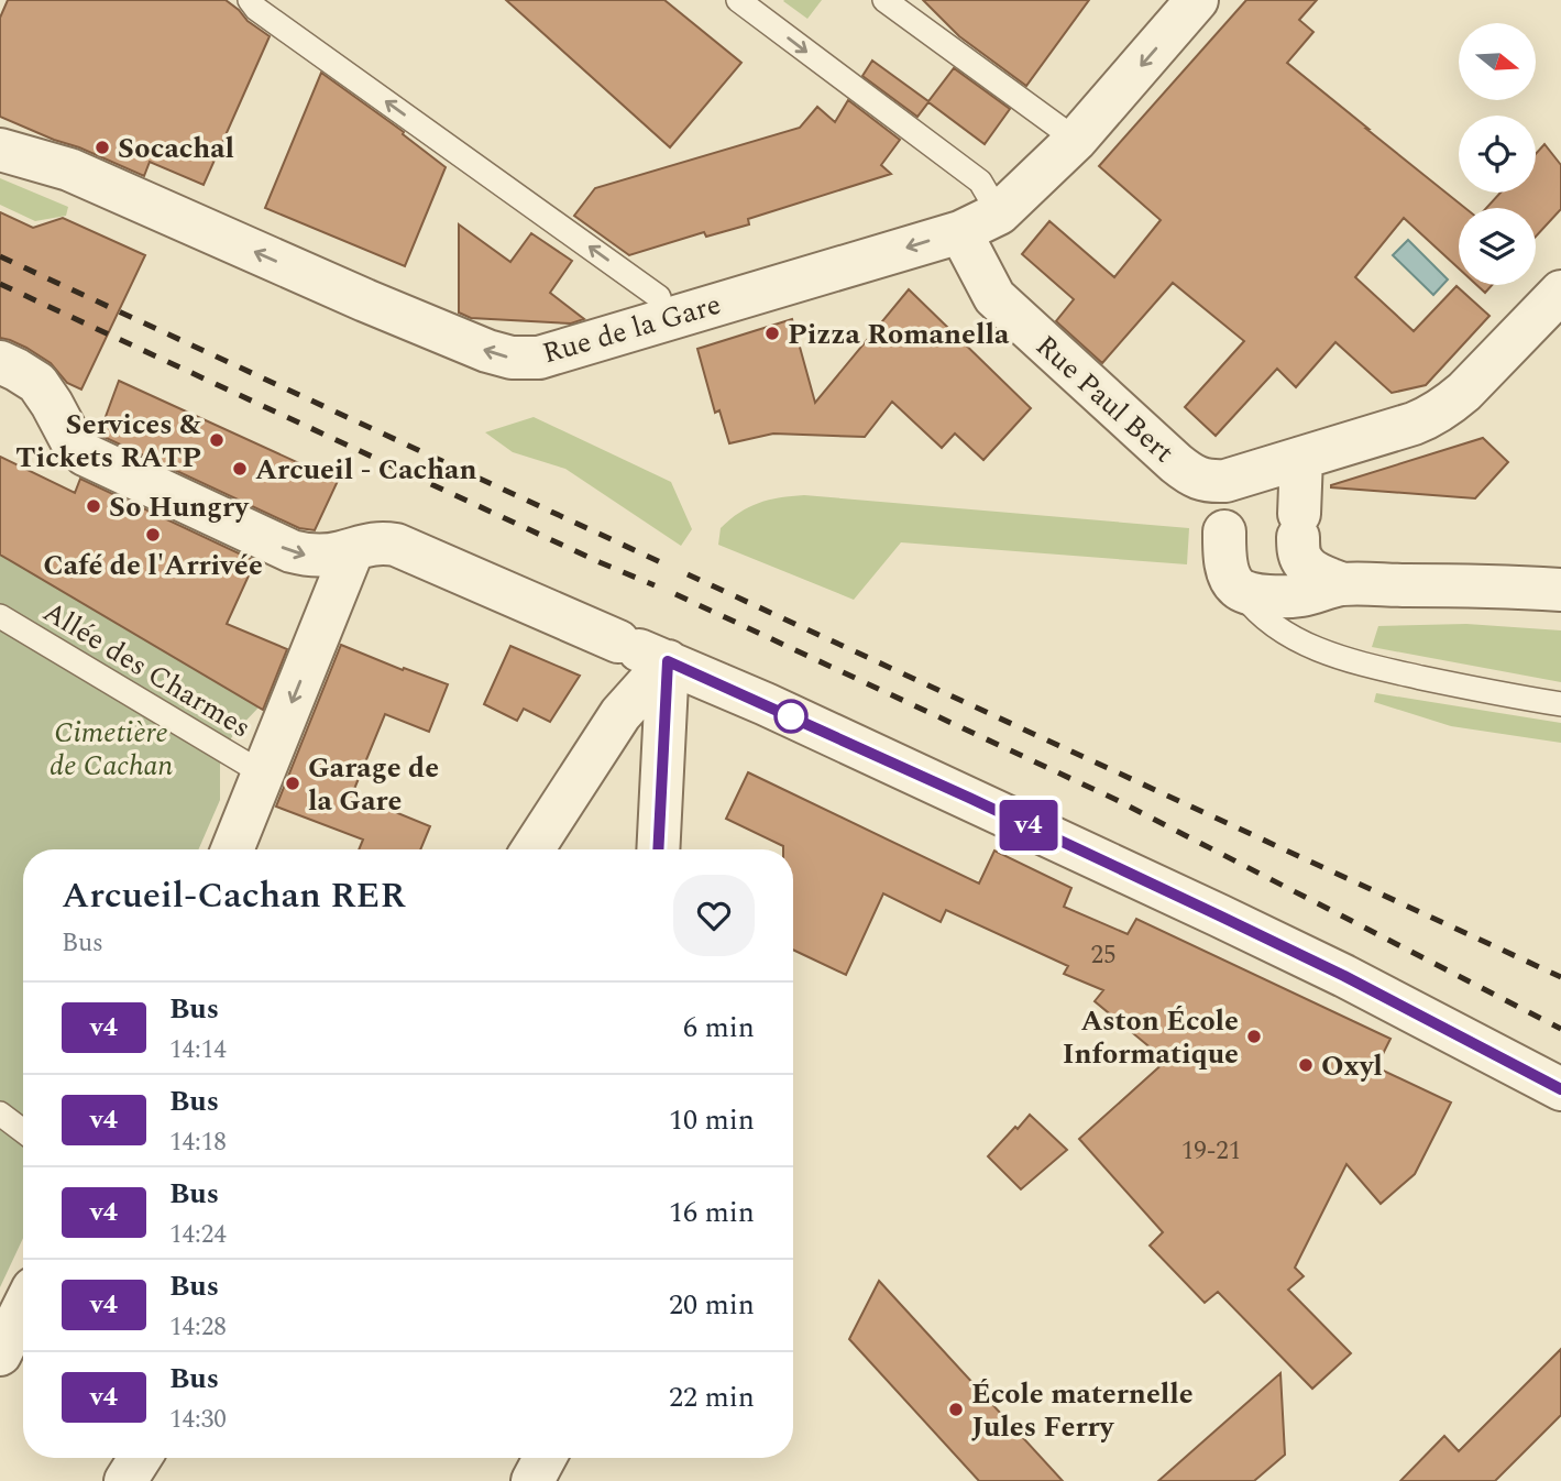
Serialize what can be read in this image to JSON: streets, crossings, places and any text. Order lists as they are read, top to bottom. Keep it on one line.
{"streets":{"street":["Rue de la Gare","Rue Paul Bert"],"lane":["Allée des Charmes"]},"crossings":[["Rue de la Gare","Rue Paul Bert"]],"one_way":["Rue de la Gare"],"parks":["Cimetière de Cachan"],"places":["Socachal","Pizza Romanella","Services & Tickets RATP","Arcueil - Cachan","So Hungry","Café de l'Arrivée","Garage de la Gare","Aston École Informatique","Oxyl","École maternelle Jules Ferry"],"lines":["bus line v4"],"house_numbers":["25","19-21"],"north":"right","page":{"on_map":"v4","heading":["Arcueil-Cachan RER","Bus"],"list":[{"mark":"v4","name":"Bus","note":"14:14","value":"6 min"},{"mark":"v4","name":"Bus","note":"14:18","value":"10 min"},{"mark":"v4","name":"Bus","note":"14:24","value":"16 min"},{"mark":"v4","name":"Bus","note":"14:28","value":"20 min"},{"mark":"v4","name":"Bus","note":"14:30","value":"22 min"}]}}
